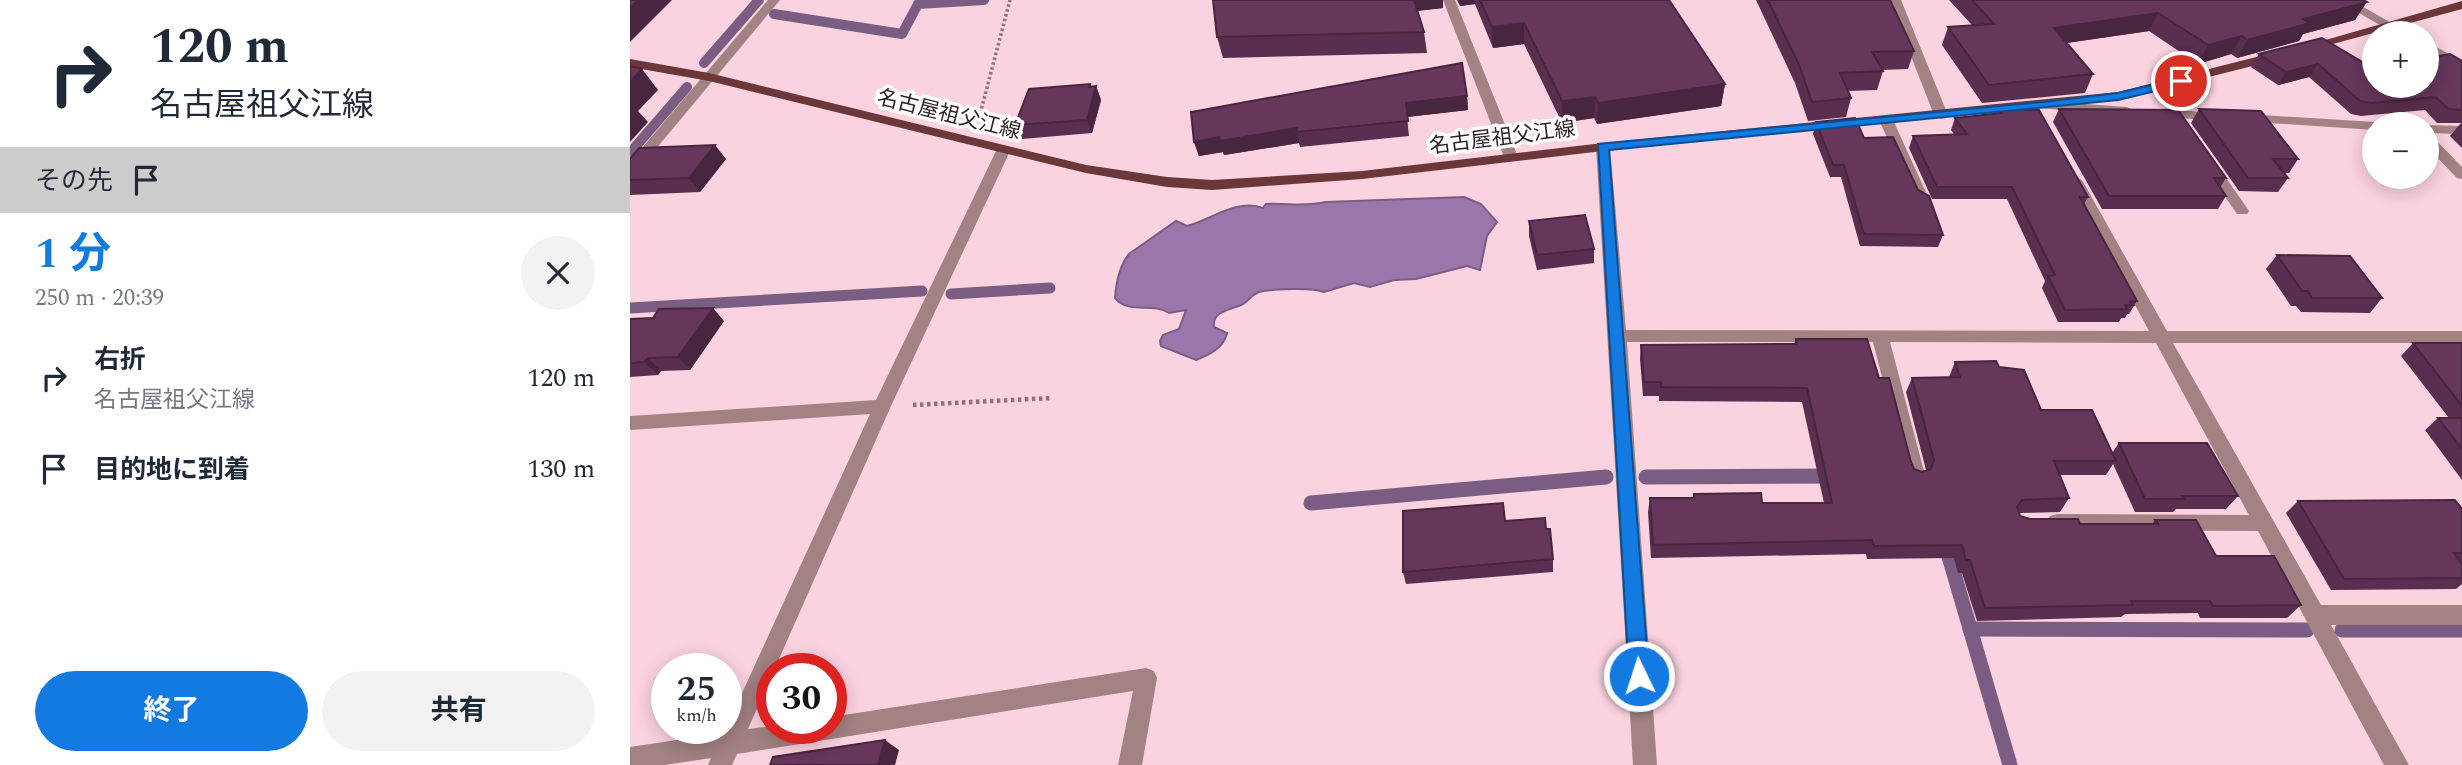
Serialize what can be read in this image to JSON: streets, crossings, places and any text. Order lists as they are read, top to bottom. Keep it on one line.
{"streets":{"main road":["名古屋祖父江線"]},"page":{"turn":["120 m","名古屋祖父江線"],"map_buttons":["+","−"],"then":"その先","heading":["1 分","250 m · 20:39"],"list":[{"name":"右折","note":"名古屋祖父江線","value":"120 m"},{"name":"目的地に到着","value":"130 m"}],"speed":"25 km/h","limit":"30","buttons":["終了","共有"]}}
